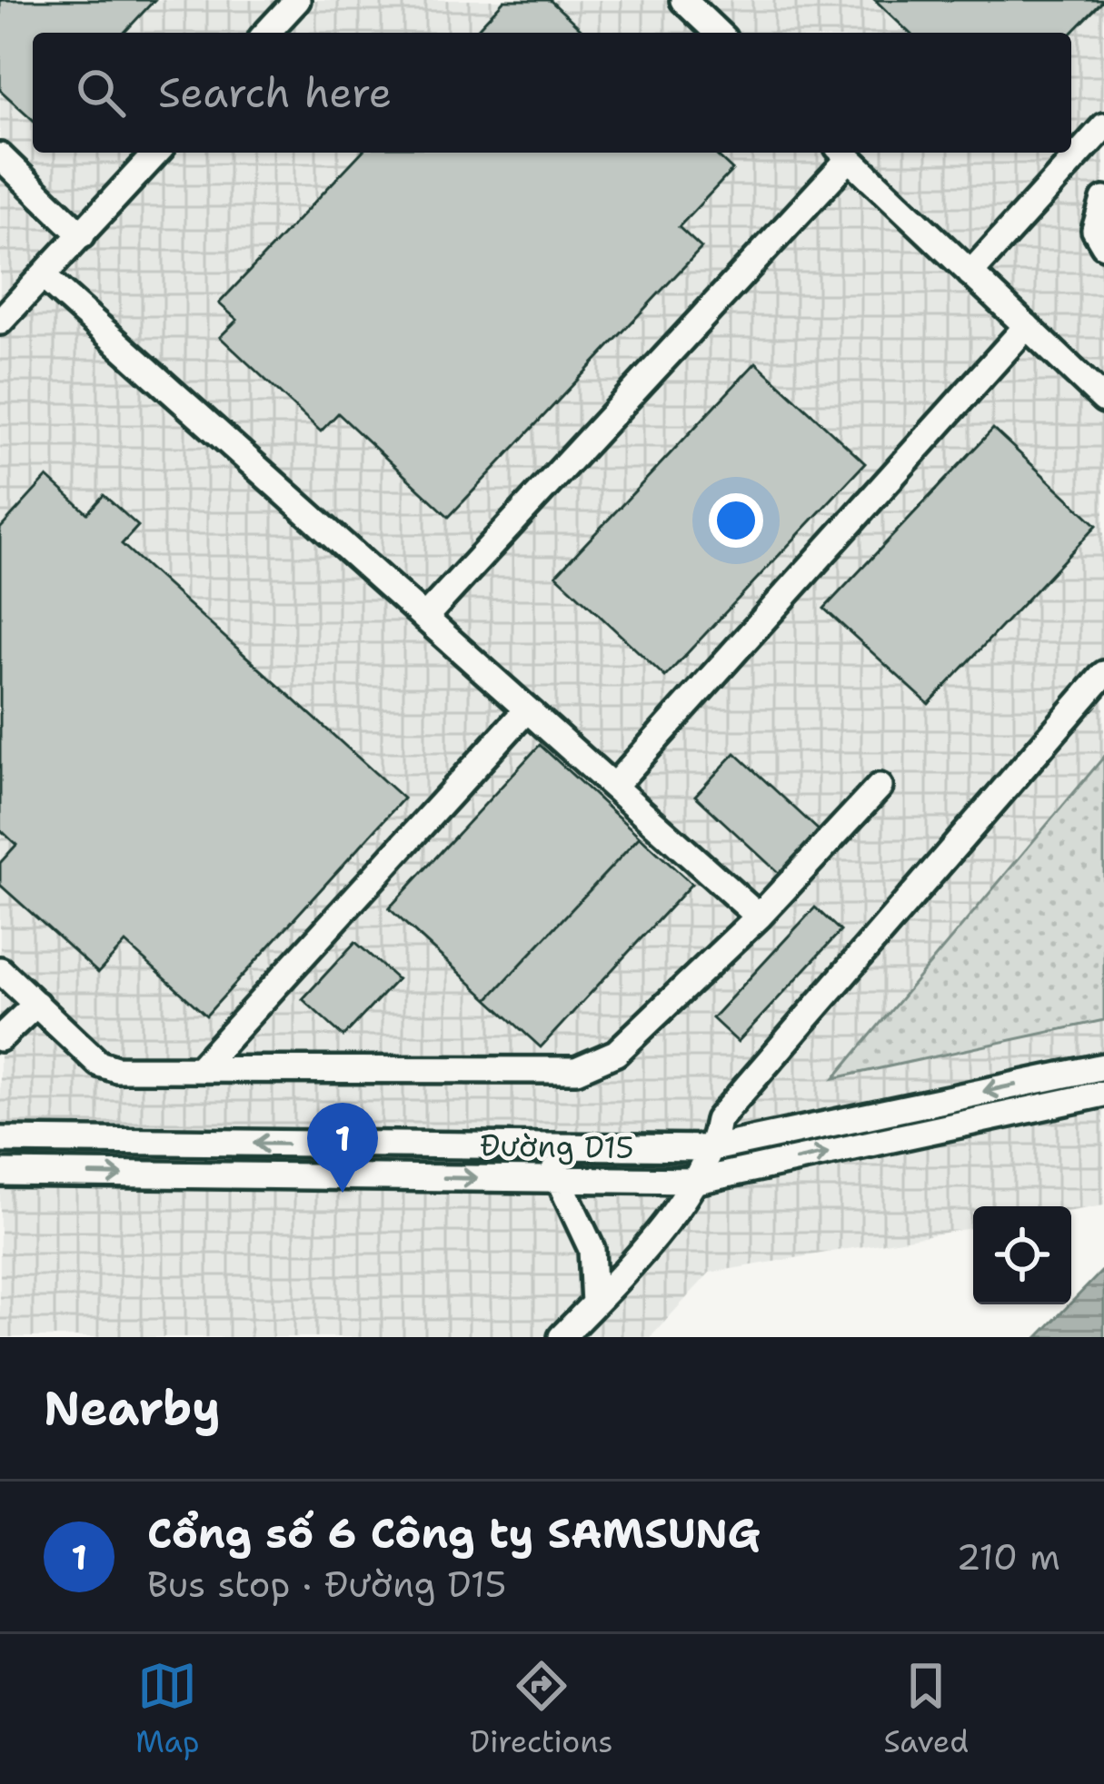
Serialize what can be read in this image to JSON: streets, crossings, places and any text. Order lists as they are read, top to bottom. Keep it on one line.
{"streets":{"street":["Đường D15"]},"page":{"search":"Search here","pins":"1","heading":"Nearby","list":[{"mark":"1","name":"Cổng số 6 Công ty SAMSUNG","note":"Bus stop · Đường D15","value":"210 m"}],"nav":["Map","Directions","Saved"]}}
